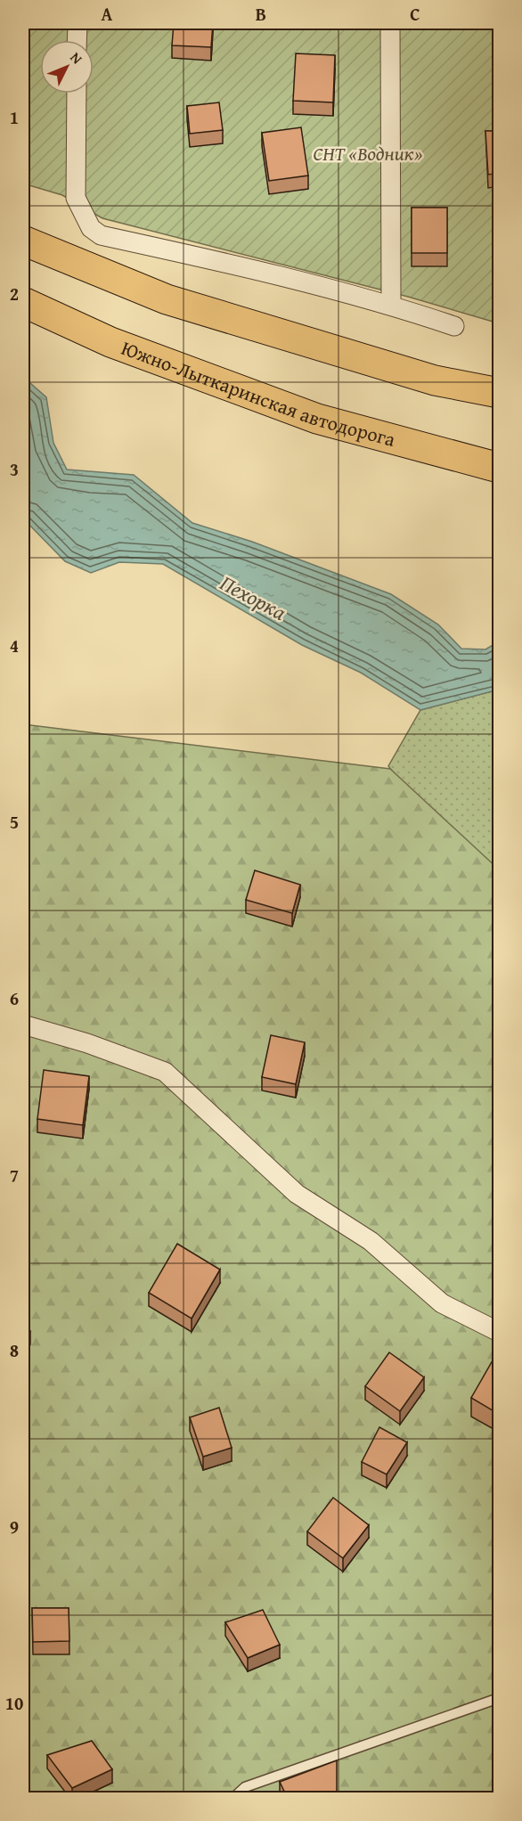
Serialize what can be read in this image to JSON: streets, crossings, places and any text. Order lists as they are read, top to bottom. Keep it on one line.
{"streets":{"main road":["Южно-Лыткаринская автодорога"]},"water":["Пехорка"],"parks":["СНТ «Водник»"],"north":"top right","grid":{"columns":["A","B","C"],"rows":["1","2","3","4","5","6","7","8","9","10"]}}
